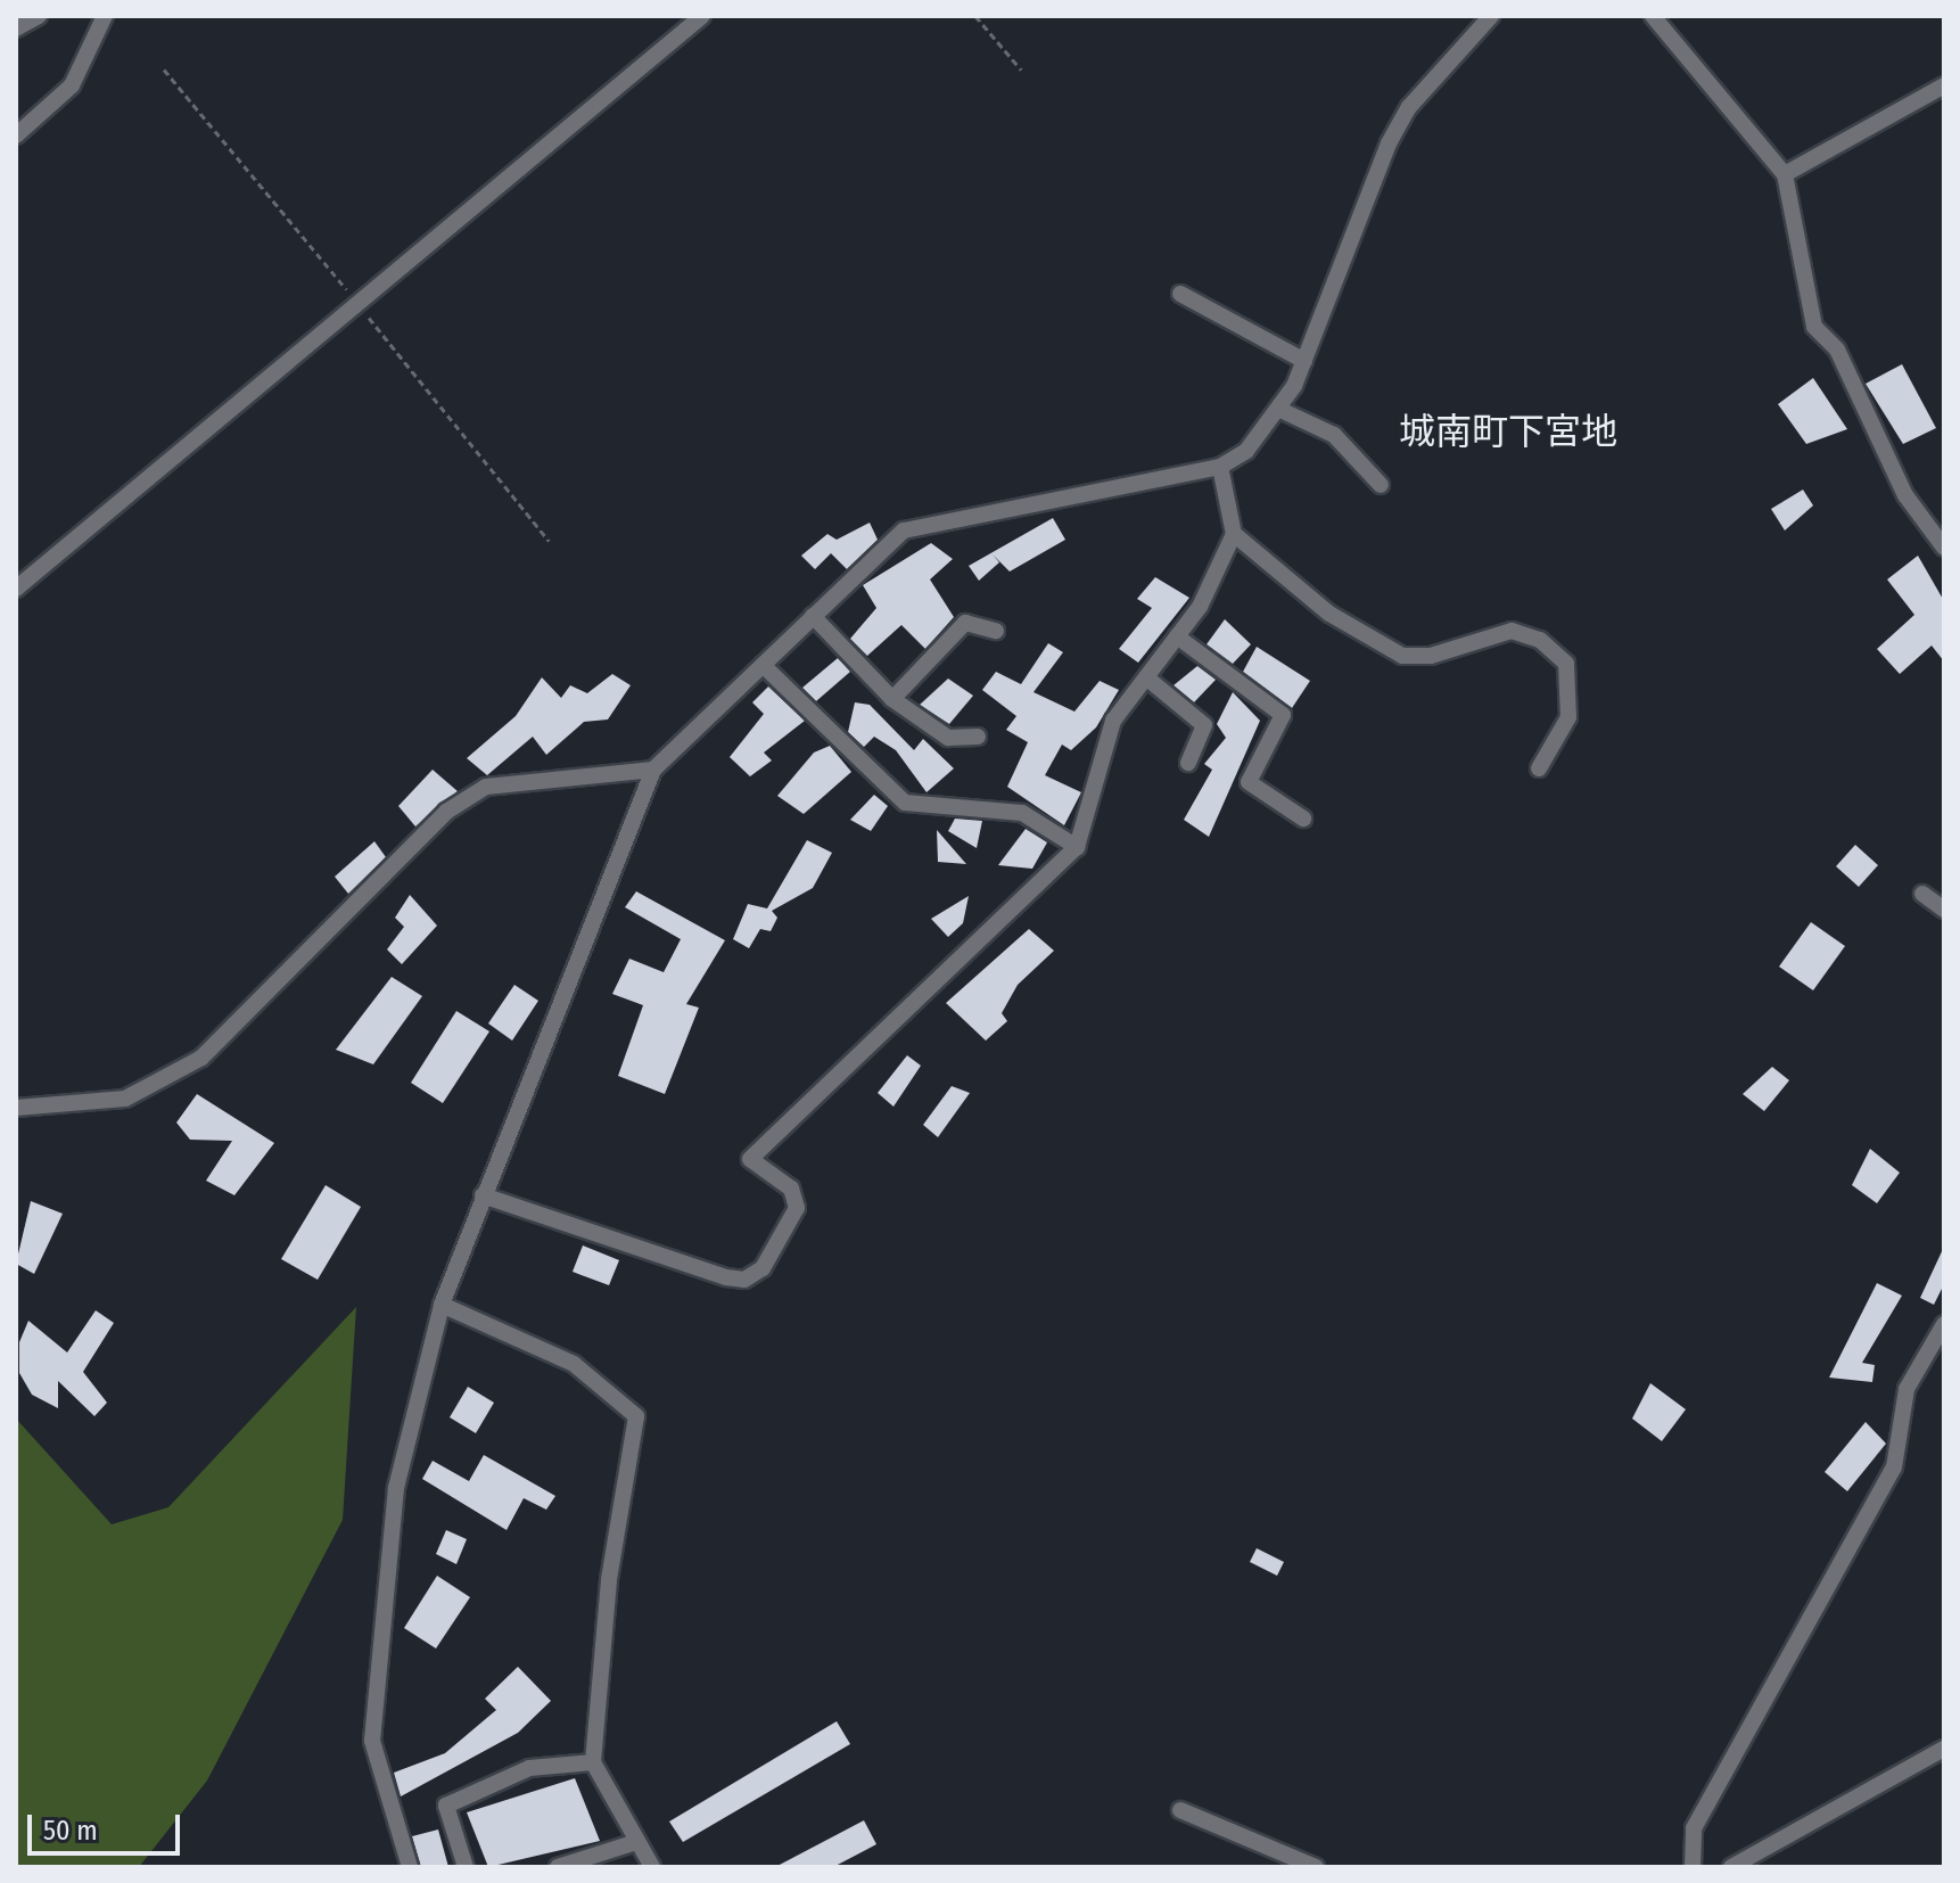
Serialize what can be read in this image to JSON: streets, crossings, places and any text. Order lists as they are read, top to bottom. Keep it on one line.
{"districts":["城南町下宮地"],"scale_bar":"50 m"}
